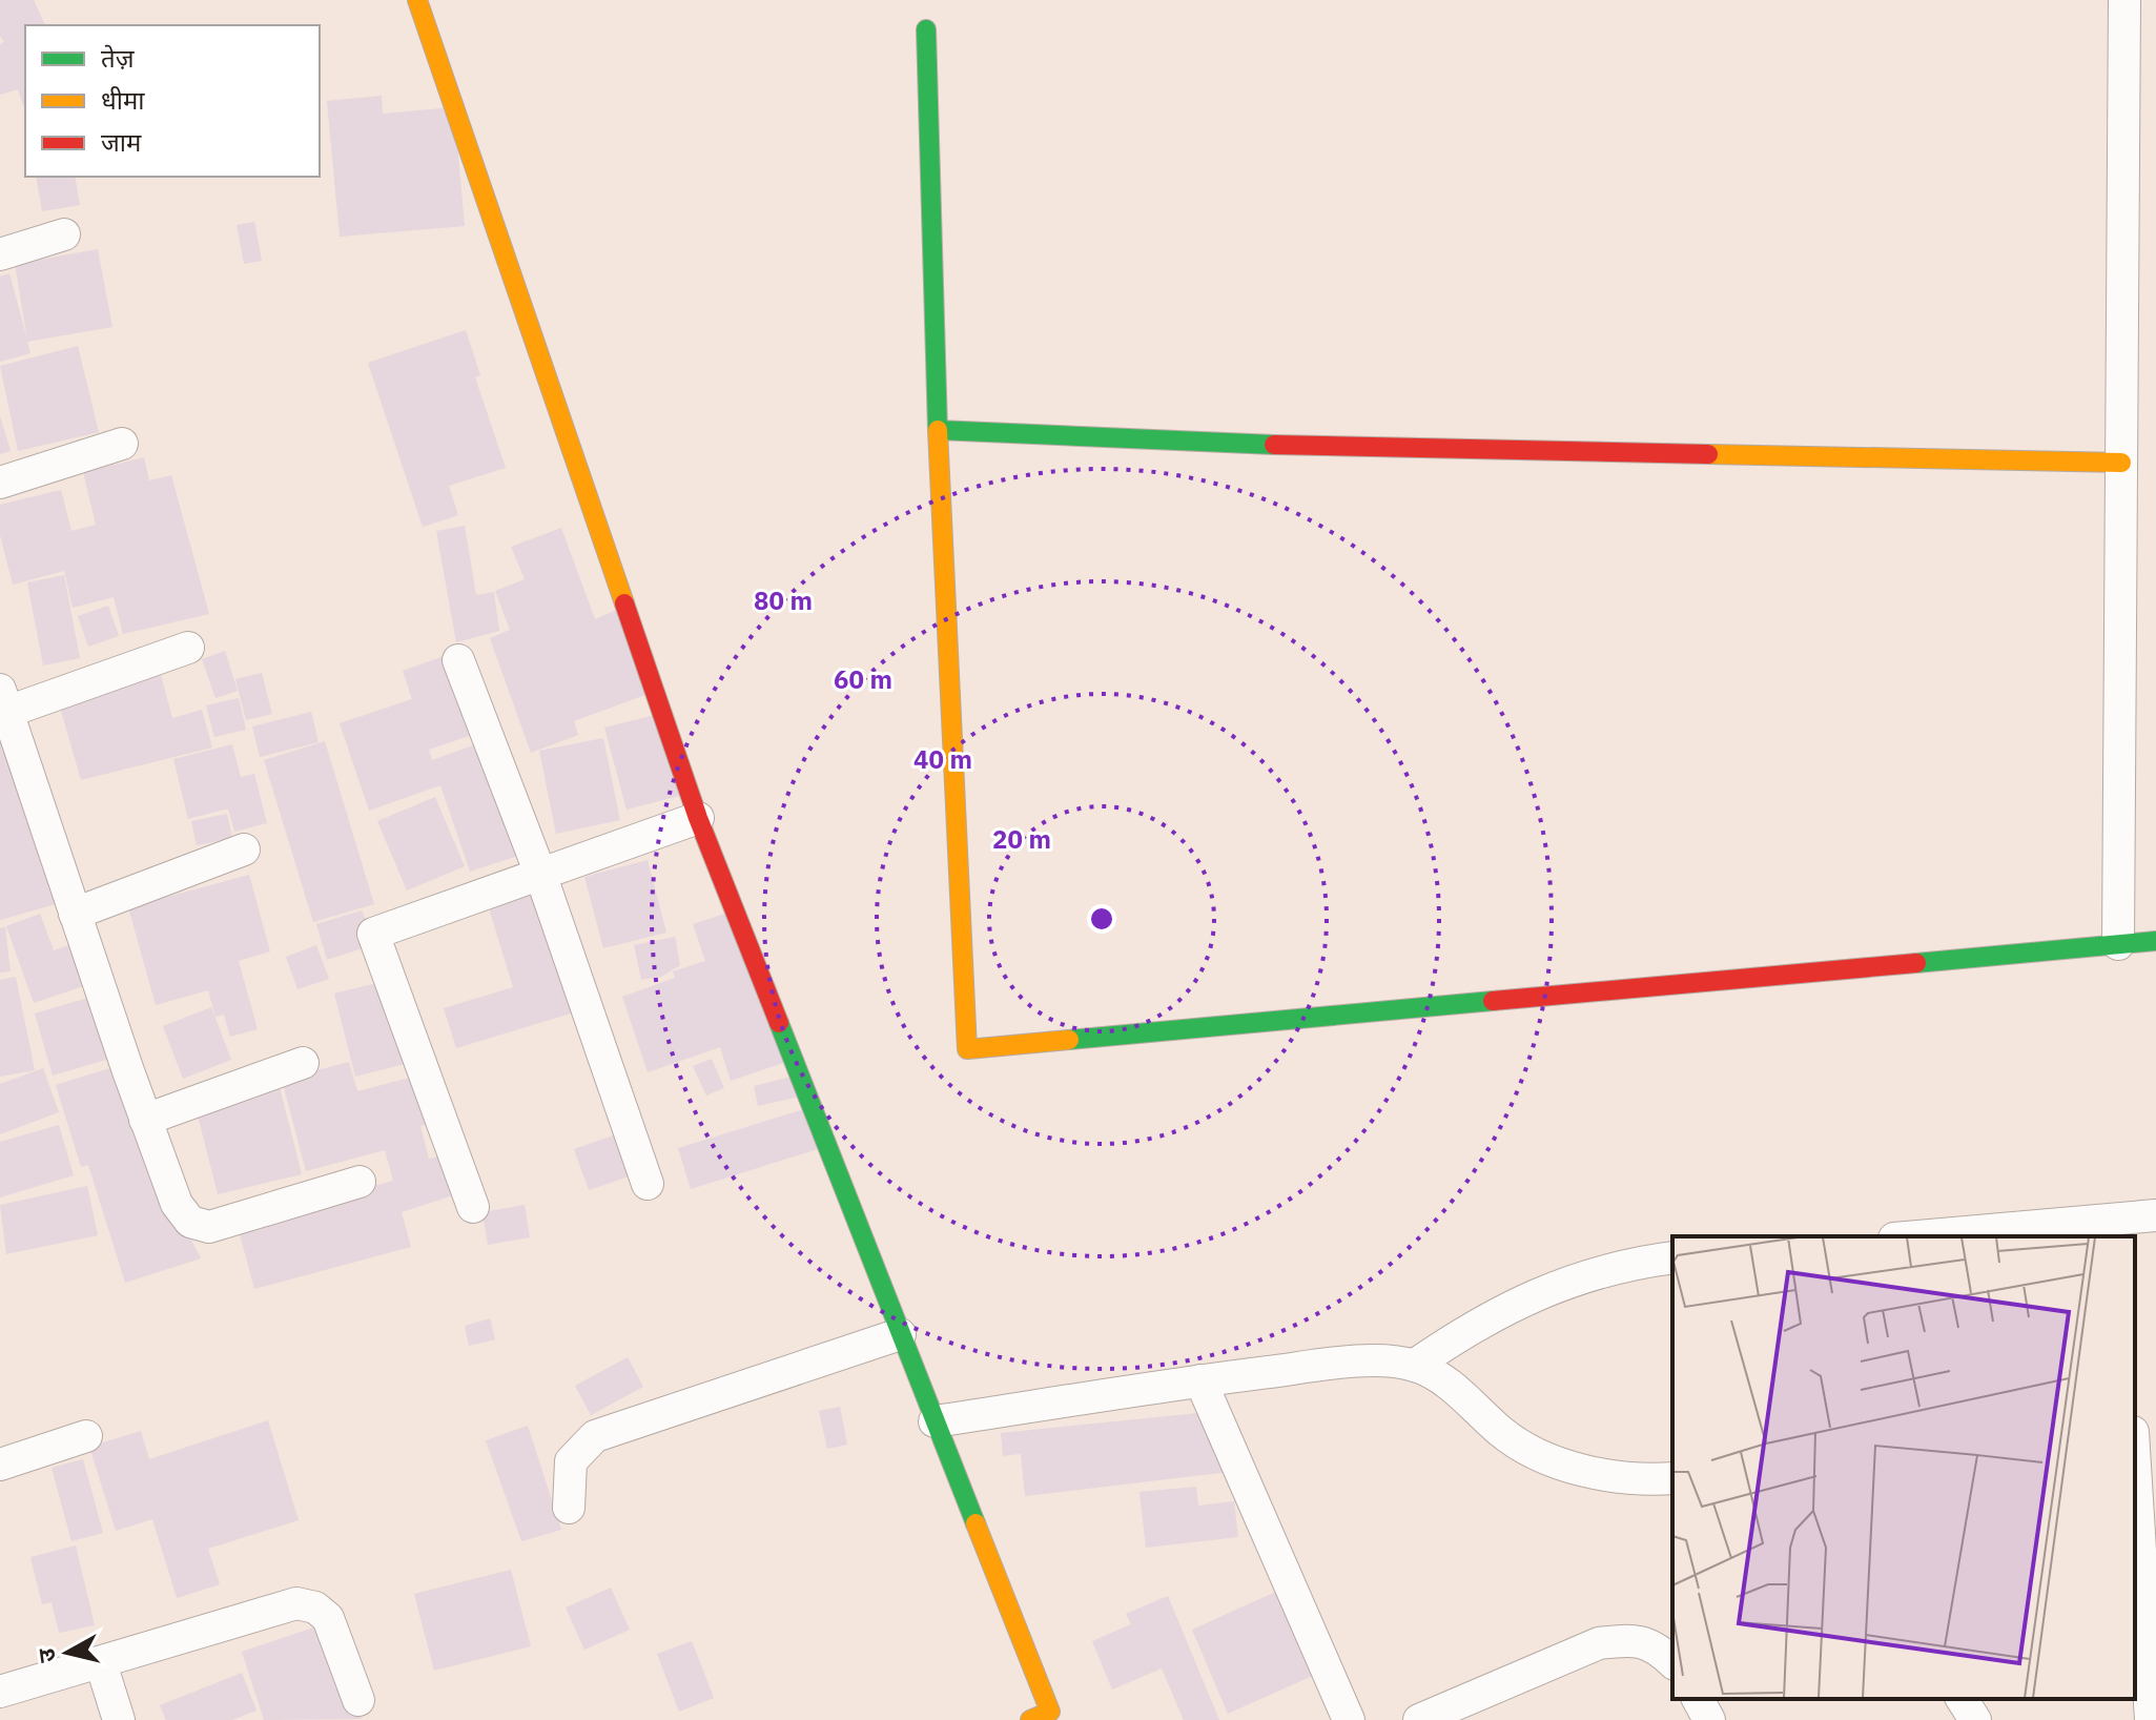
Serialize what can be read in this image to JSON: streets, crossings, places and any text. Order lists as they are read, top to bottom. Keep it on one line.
{"legend":["तेज़","धीमा","जाम"],"north":"left","rings":["80 m","60 m","40 m","20 m"]}
